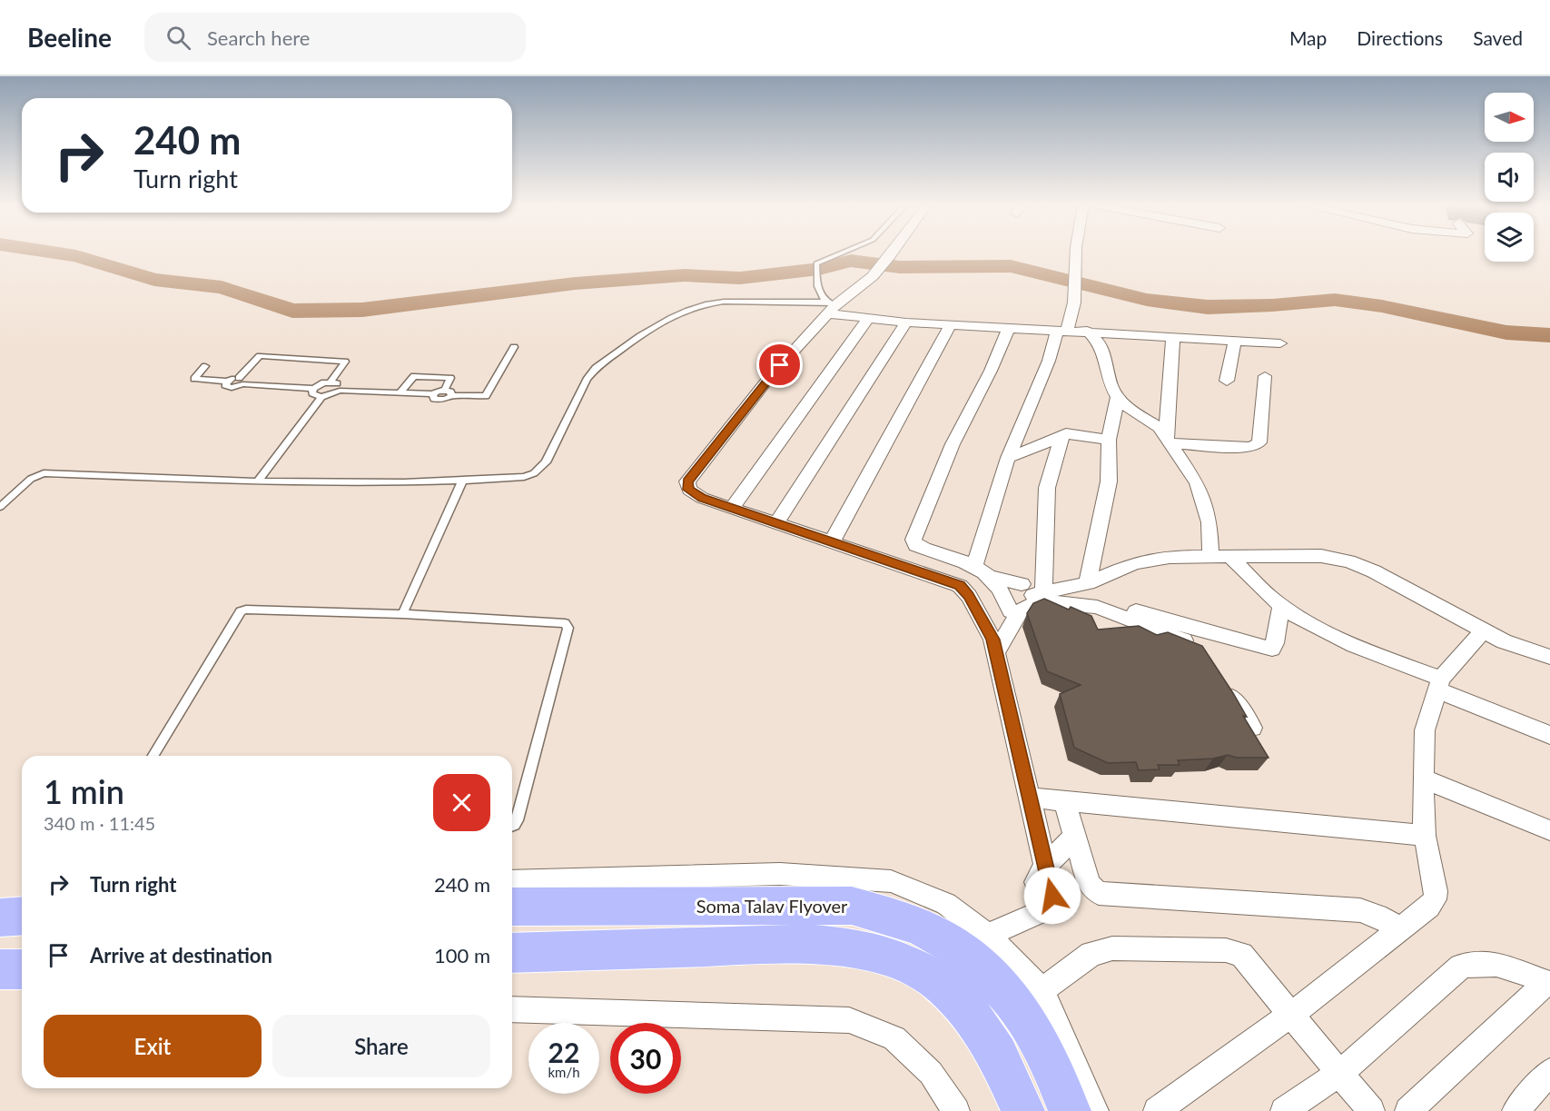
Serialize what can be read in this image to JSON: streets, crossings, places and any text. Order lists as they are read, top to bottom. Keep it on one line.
{"streets":{"main road":["Soma Talav Flyover"]},"north":"right","page":{"header":"Beeline","search":"Search here","nav":["Map","Directions","Saved"],"turn":["240 m","Turn right"],"heading":["1 min","340 m · 11:45"],"list":[{"name":"Turn right","value":"240 m"},{"name":"Arrive at destination","value":"100 m"}],"buttons":["Exit","Share"],"speed":"22 km/h","limit":"30"}}
